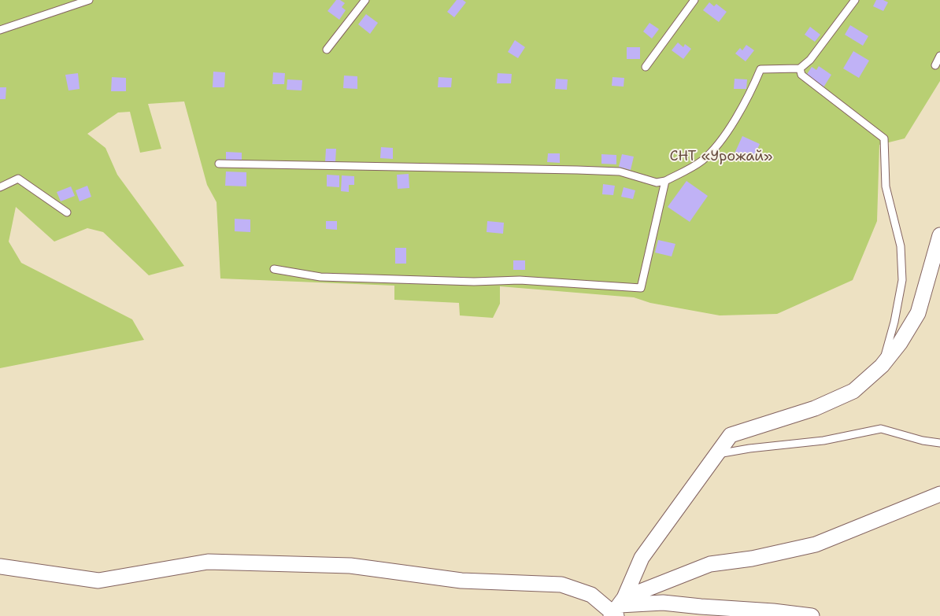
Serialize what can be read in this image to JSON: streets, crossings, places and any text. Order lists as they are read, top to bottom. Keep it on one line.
{"parks":["СНТ «Урожай»"]}
